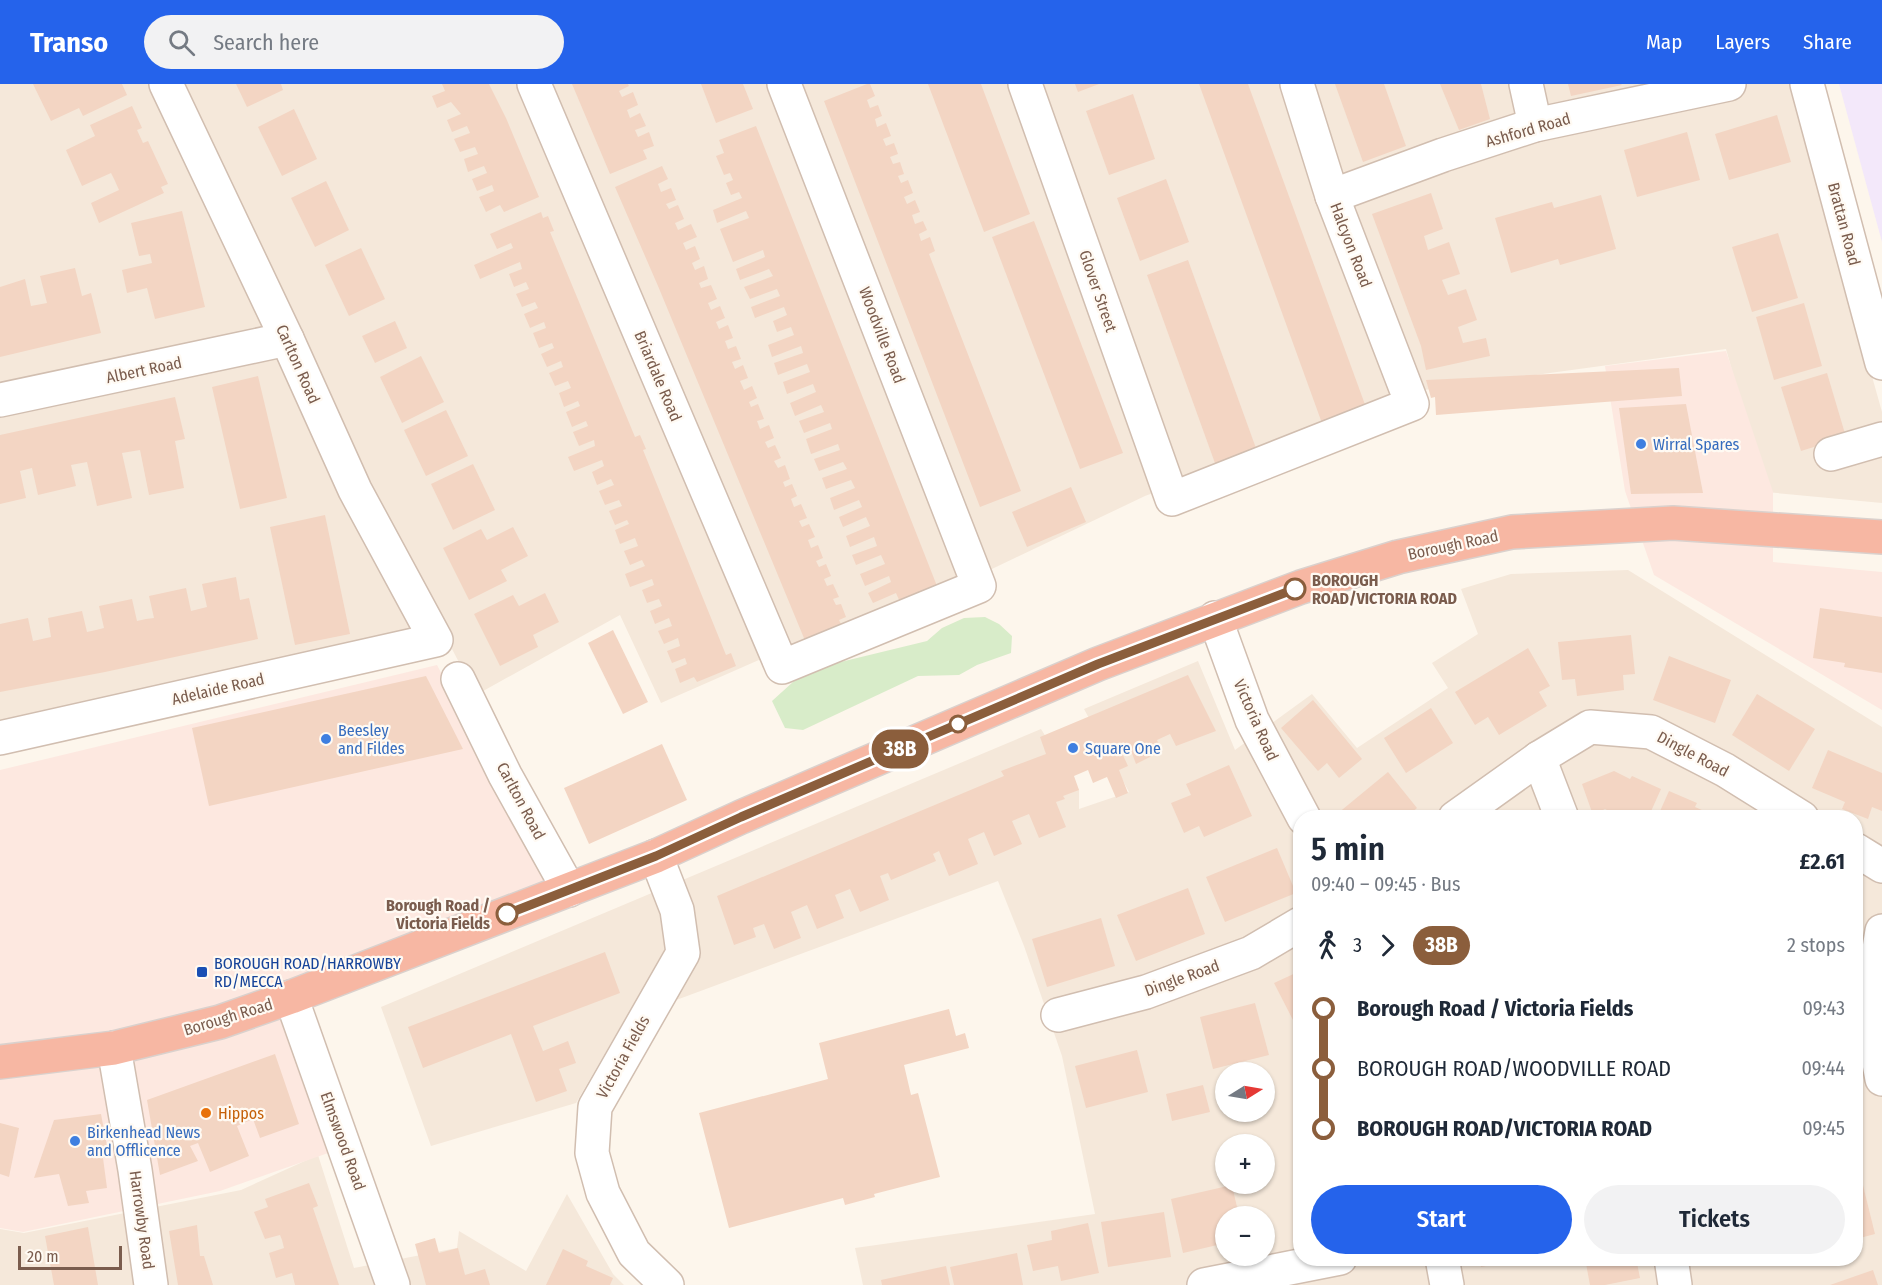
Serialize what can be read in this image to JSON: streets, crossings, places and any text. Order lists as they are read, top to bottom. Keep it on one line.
{"streets":{"highway":["Borough Road"],"street":["Ashford Road","Brattan Road","Halcyon Road","Glover Street","Woodville Road","Carlton Road","Albert Road","Briardale Road","Adelaide Road","Victoria Road","Dingle Road","Victoria Fields","Elmswood Road","Harrowby Road"]},"crossings":[["Ashford Road","Halcyon Road"],["Halcyon Road","Glover Street"],["Woodville Road","Briardale Road"],["Carlton Road","Albert Road"],["Carlton Road","Borough Road"],["Carlton Road","Adelaide Road"],["Borough Road","Victoria Road"],["Borough Road","Victoria Fields"],["Borough Road","Elmswood Road"],["Borough Road","Harrowby Road"]],"places":{"other":["Wirral Spares","BOROUGH ROAD/VICTORIA ROAD","Beesley and Fildes","Square One","Borough Road / Victoria Fields","Hippos","Birkenhead News and Offlicence"],"transit":["BOROUGH ROAD/HARROWBY RD/MECCA"]},"lines":["bus line 38B"],"scale_bar":"20 m","north":"right","page":{"header":"Transo","search":"Search here","nav":["Map","Layers","Share"],"on_map":"38B","heading":["5 min","09:40 – 09:45 · Bus","£2.61"],"legs":["3","38B","2 stops"],"list":[{"name":"Borough Road / Victoria Fields","value":"09:43"},{"name":"BOROUGH ROAD/WOODVILLE ROAD","value":"09:44"},{"name":"BOROUGH ROAD/VICTORIA ROAD","value":"09:45"}],"map_buttons":["+","−"],"buttons":["Start","Tickets"],"scale":"20 m"}}
